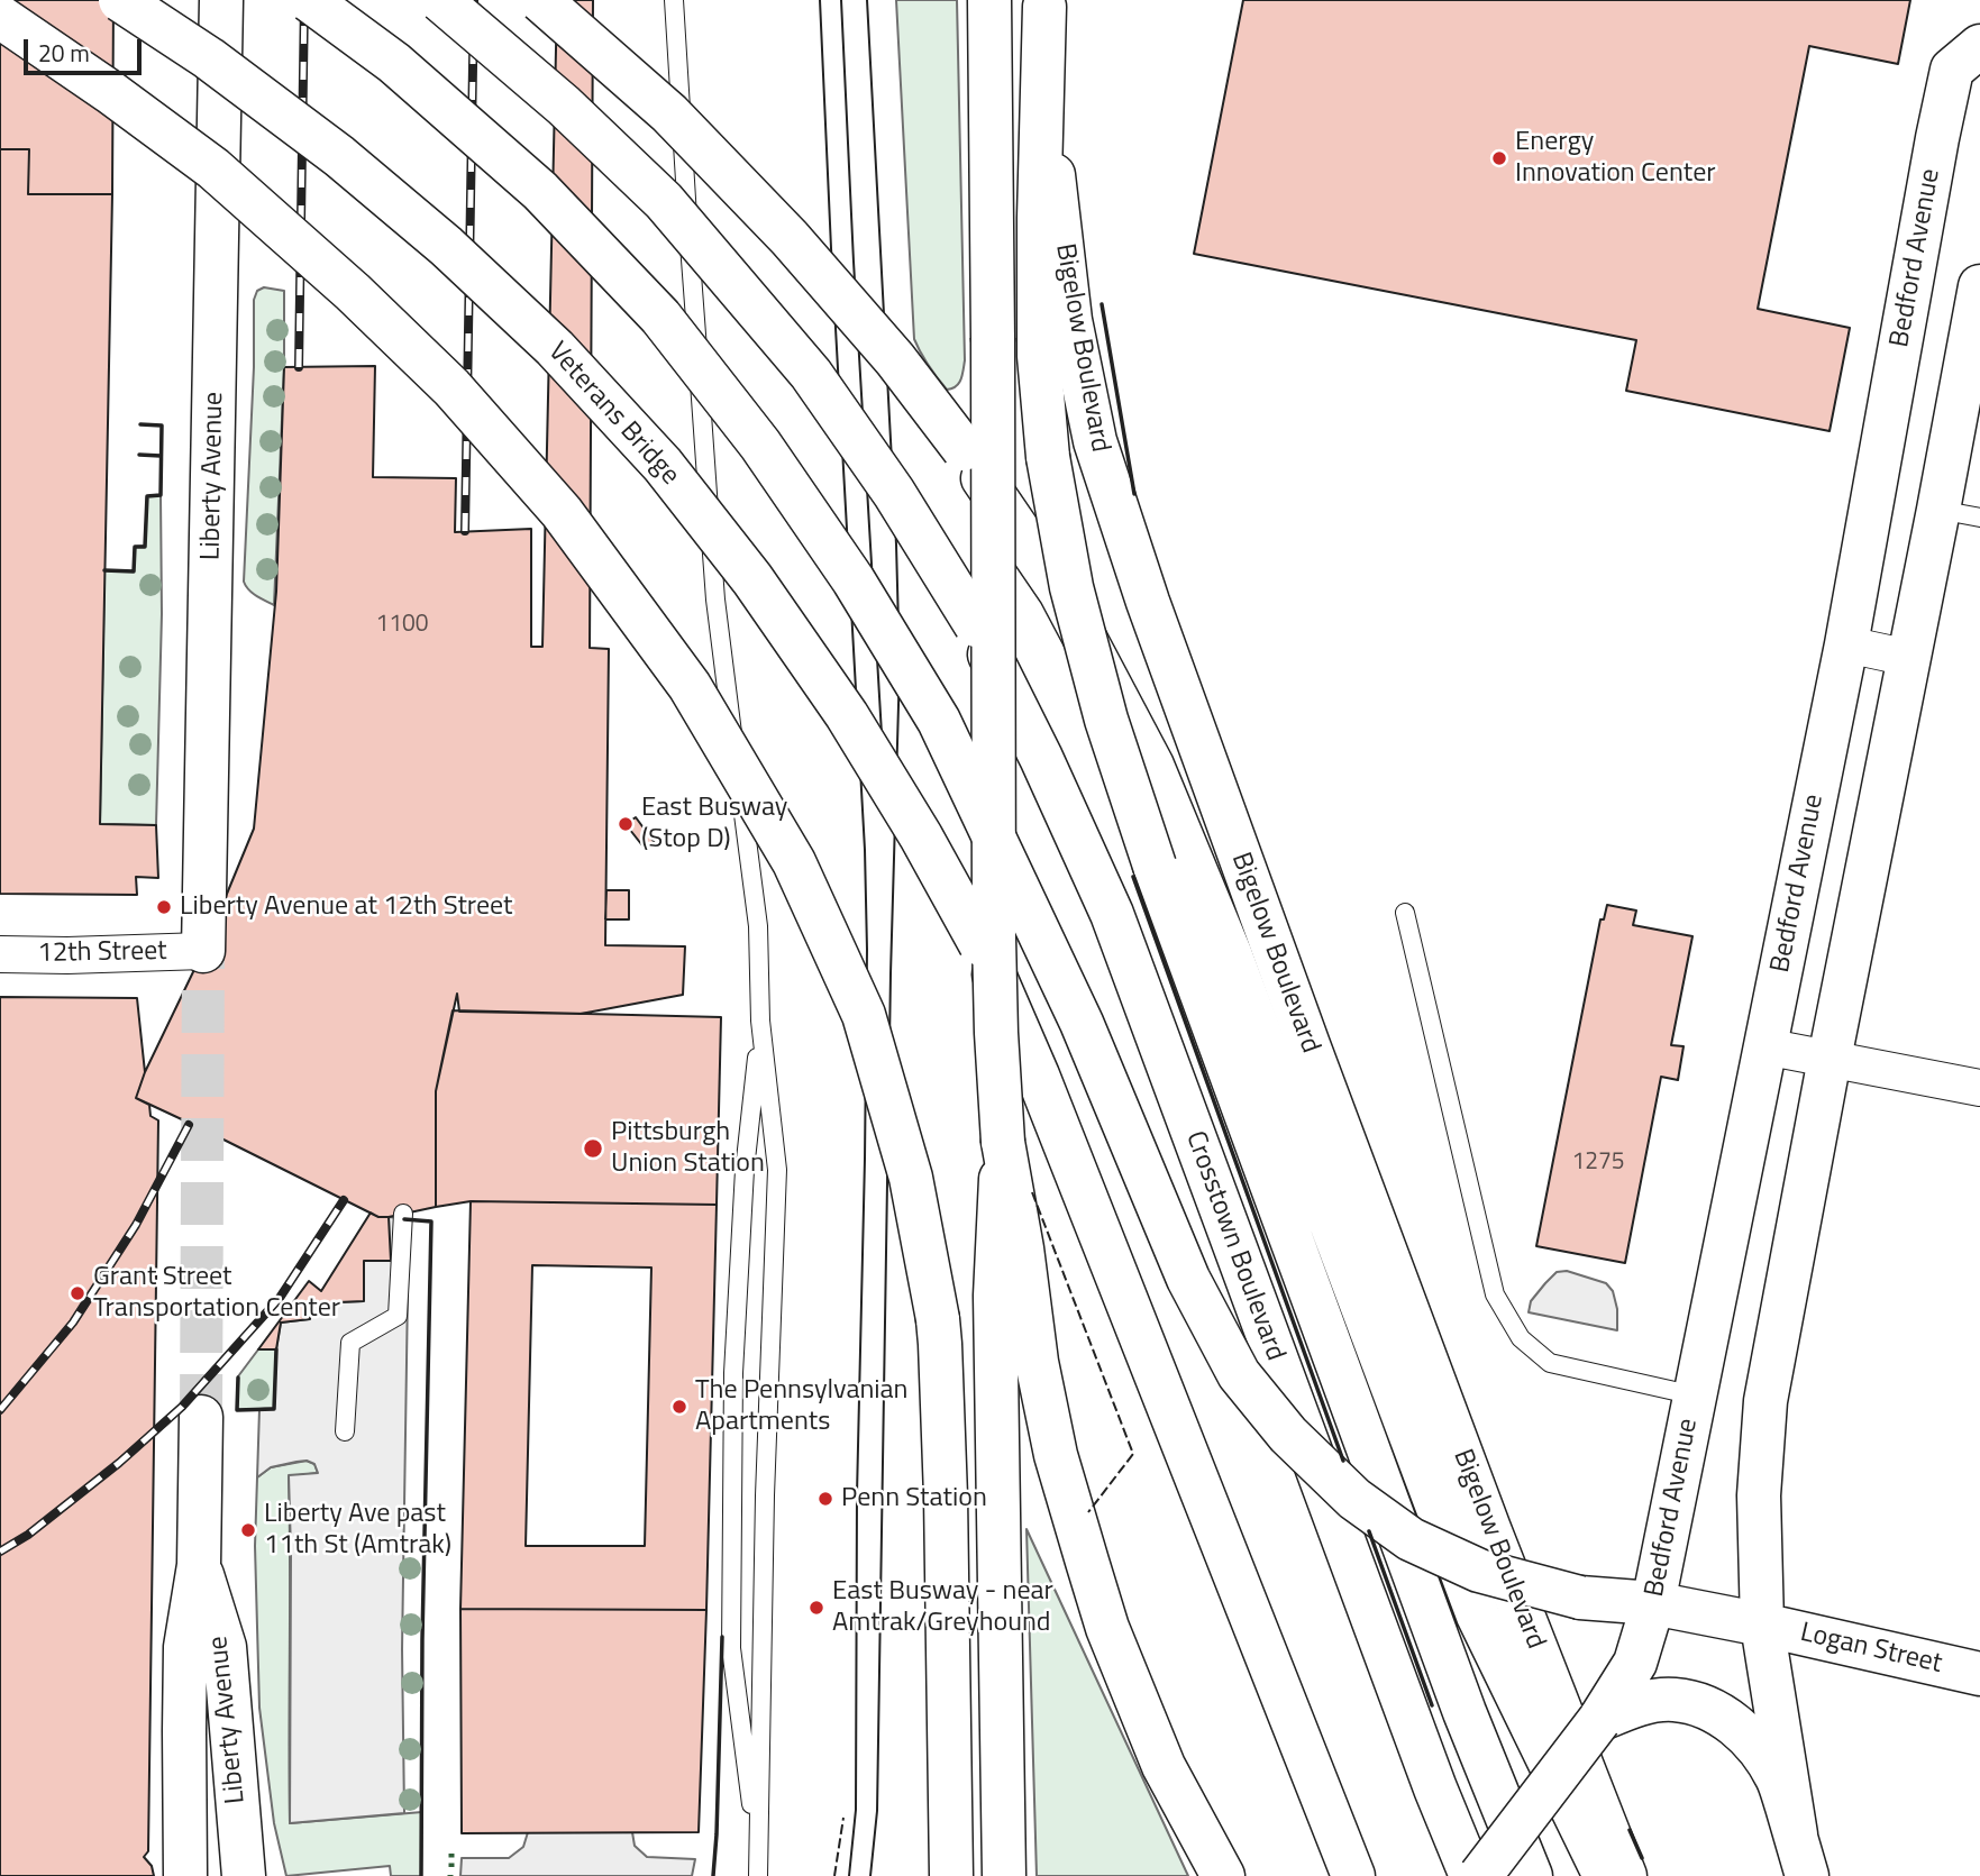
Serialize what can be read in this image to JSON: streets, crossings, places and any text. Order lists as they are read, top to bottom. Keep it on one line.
{"streets":{"main road":["Bedford Avenue","Bigelow Boulevard","Veterans Bridge","Liberty Avenue","Crosstown Boulevard","Logan Street"],"street":["12th Street"]},"crossings":[["Bedford Avenue","Logan Street"],["Liberty Avenue","12th Street"]],"places":["Energy Innovation Center","East Busway (Stop D)","Liberty Avenue at 12th Street","Pittsburgh Union Station","Grant Street Transportation Center","The Pennsylvanian Apartments","Penn Station","Liberty Ave past 11th St (Amtrak)","East Busway - near Amtrak/Greyhound"],"house_numbers":["1100","1275"],"scale_bar":"20 m"}
